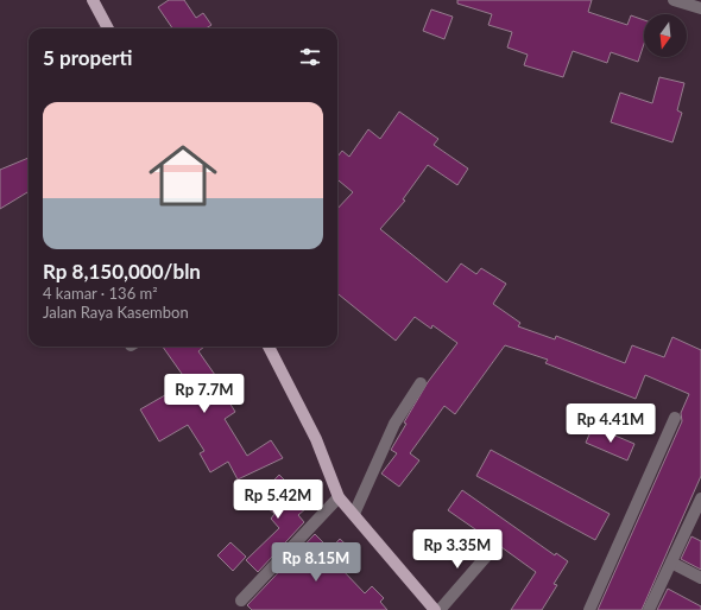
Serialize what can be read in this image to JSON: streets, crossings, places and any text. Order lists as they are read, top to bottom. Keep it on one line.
{"north":"bottom","page":{"heading":"5 properti","list":[{"name":"Rp 8,150,000/bln","note":"4 kamar · 136 m² · Jalan Raya Kasembon"}],"price":["Rp 7.7M","Rp 4.41M","Rp 5.42M","Rp 3.35M","Rp 8.15M"]}}
